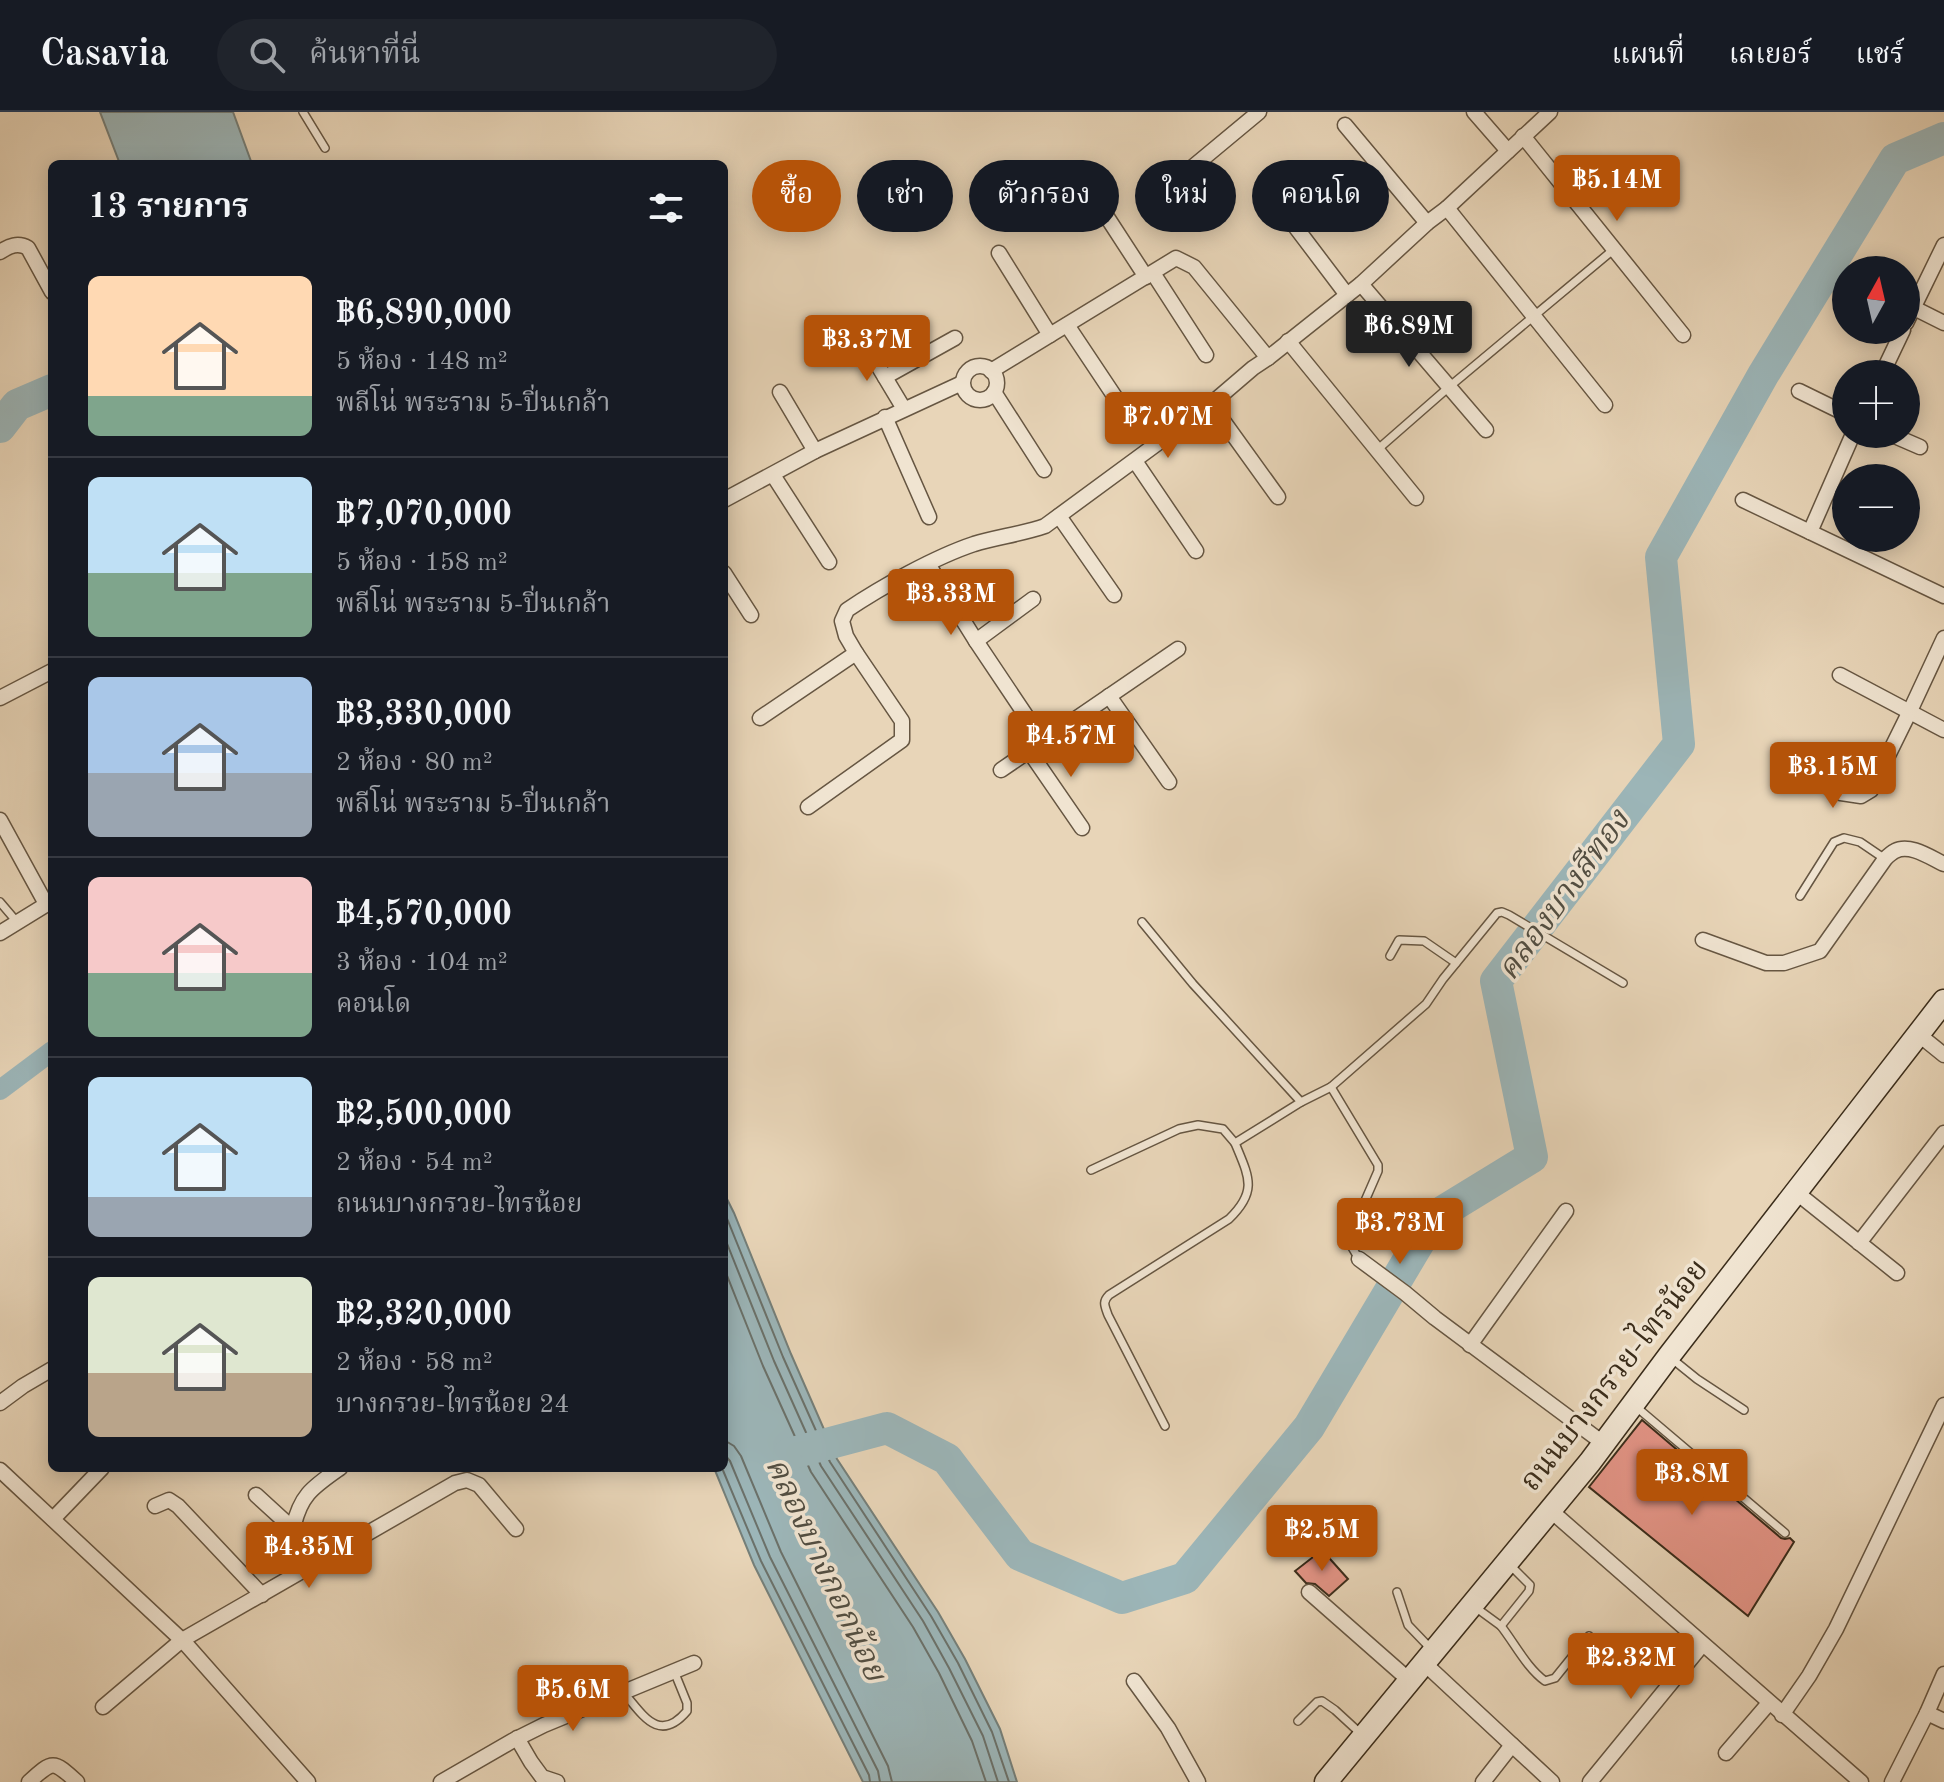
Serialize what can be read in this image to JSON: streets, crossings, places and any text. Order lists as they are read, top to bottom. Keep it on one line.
{"streets":{"main road":["ถนนบางกรวย-ไทรน้อย"]},"water":["คลองบางสีทอง","คลองบางกอกน้อย"],"north":"top","page":{"header":"Casavia","search":"ค้นหาที่นี่","nav":["แผนที่","เลเยอร์","แชร์"],"price":["฿5.14M","฿6.89M","฿3.37M","฿7.07M","฿3.33M","฿4.57M","฿3.15M","฿3.73M","฿3.8M","฿2.5M","฿4.35M","฿2.32M","฿5.6M"],"chip":["ซื้อ","เช่า","ตัวกรอง","ใหม่","คอนโด"],"heading":"13 รายการ","map_buttons":["+","−"],"list":[{"name":"฿6,890,000","note":"5 ห้อง · 148 m² · พลีโน่ พระราม 5-ปิ่นเกล้า"},{"name":"฿7,070,000","note":"5 ห้อง · 158 m² · พลีโน่ พระราม 5-ปิ่นเกล้า"},{"name":"฿3,330,000","note":"2 ห้อง · 80 m² · พลีโน่ พระราม 5-ปิ่นเกล้า"},{"name":"฿4,570,000","note":"3 ห้อง · 104 m² · คอนโด"},{"name":"฿2,500,000","note":"2 ห้อง · 54 m² · ถนนบางกรวย-ไทรน้อย"},{"name":"฿2,320,000","note":"2 ห้อง · 58 m² · บางกรวย-ไทรน้อย 24"}]}}
